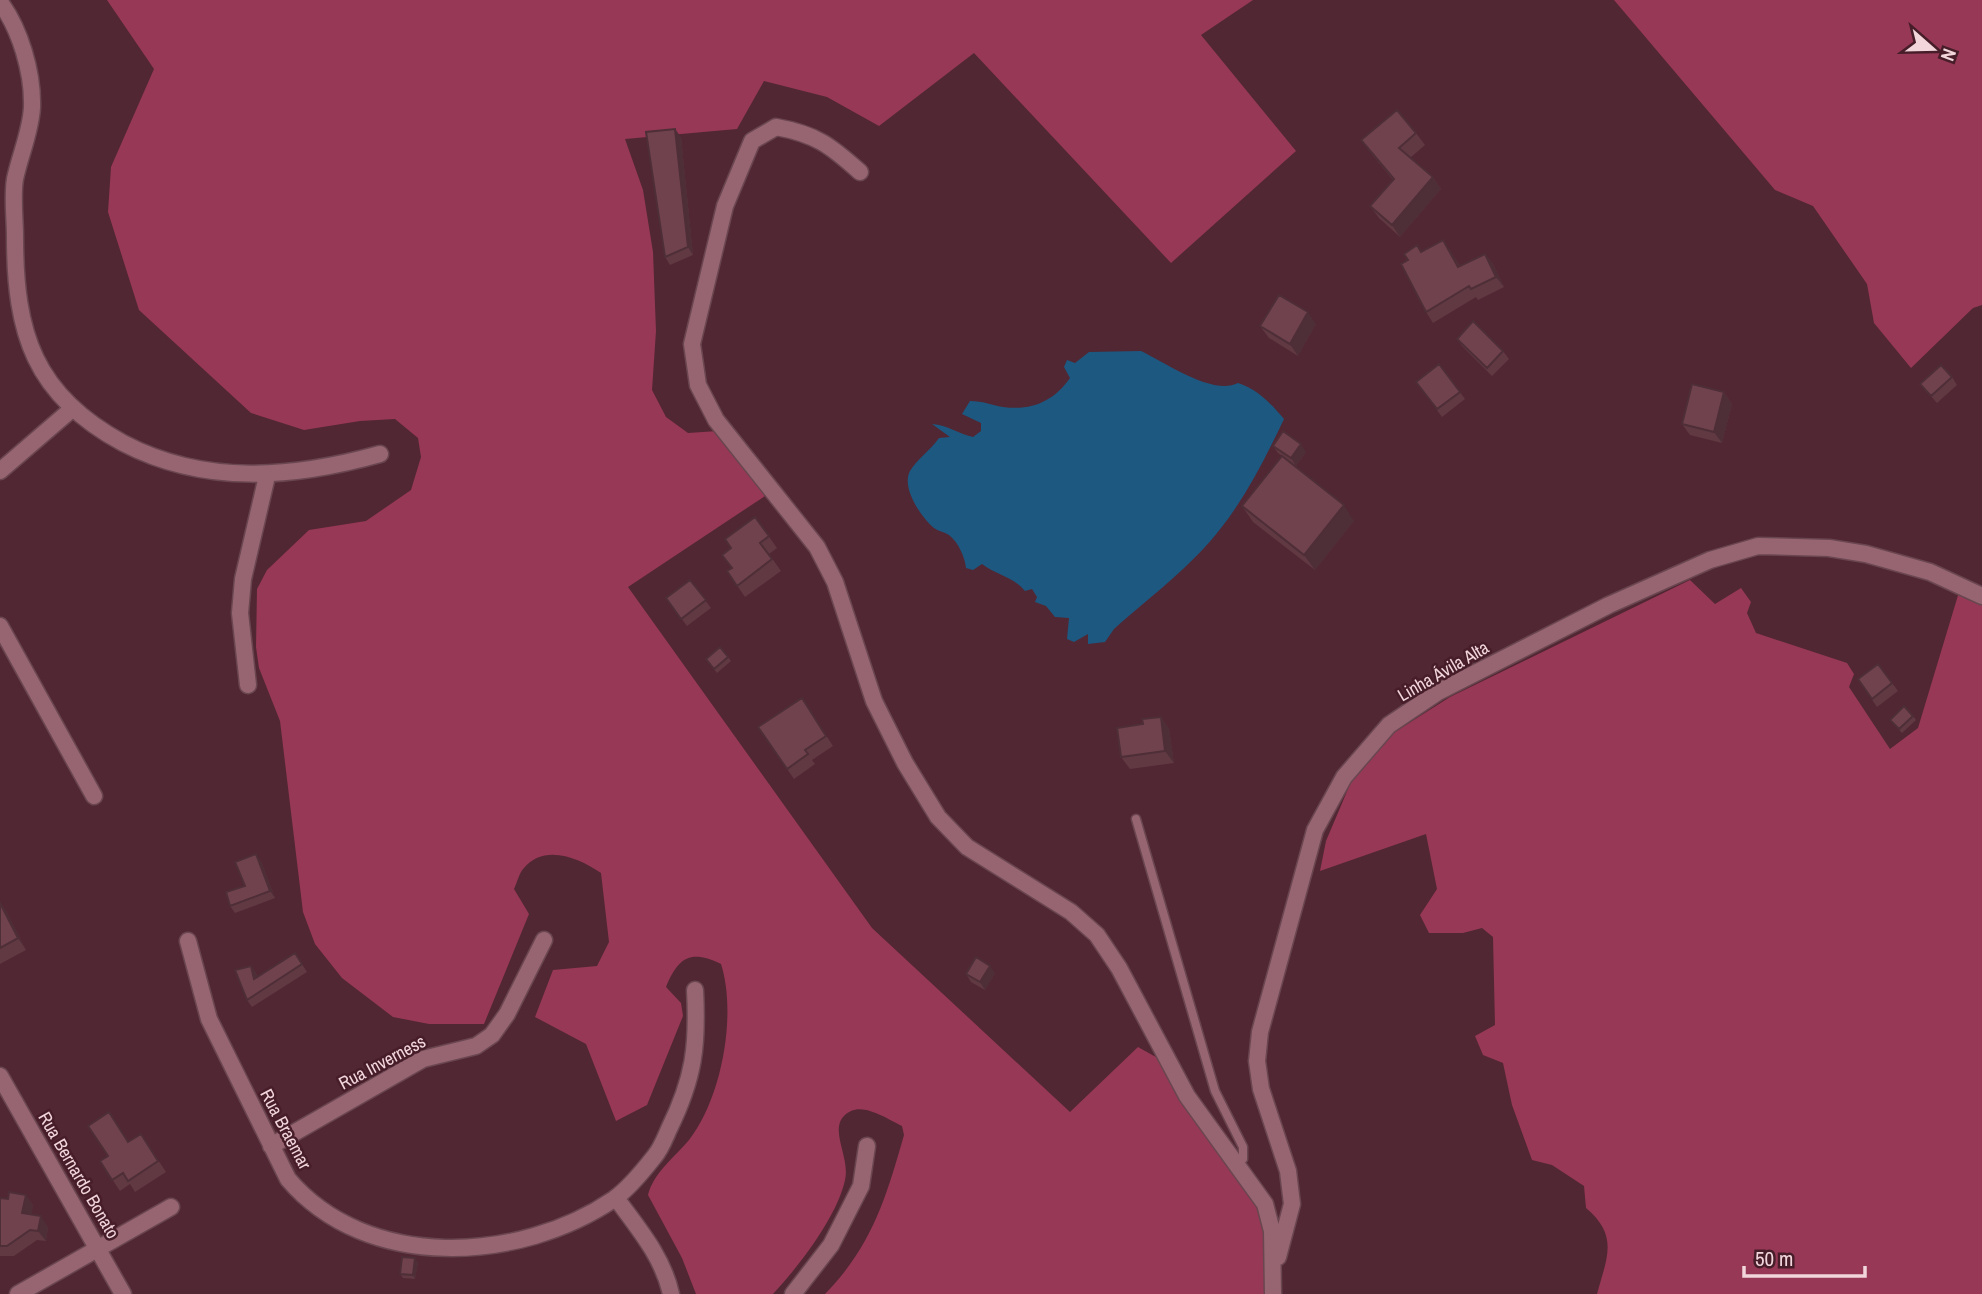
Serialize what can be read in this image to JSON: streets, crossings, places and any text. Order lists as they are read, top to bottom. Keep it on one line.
{"streets":{"street":["Linha Ávila Alta","Rua Inverness","Rua Braemar","Rua Bernardo Bonato"]},"crossings":[["Rua Inverness","Rua Braemar"]],"scale_bar":"50 m","north":"right"}
